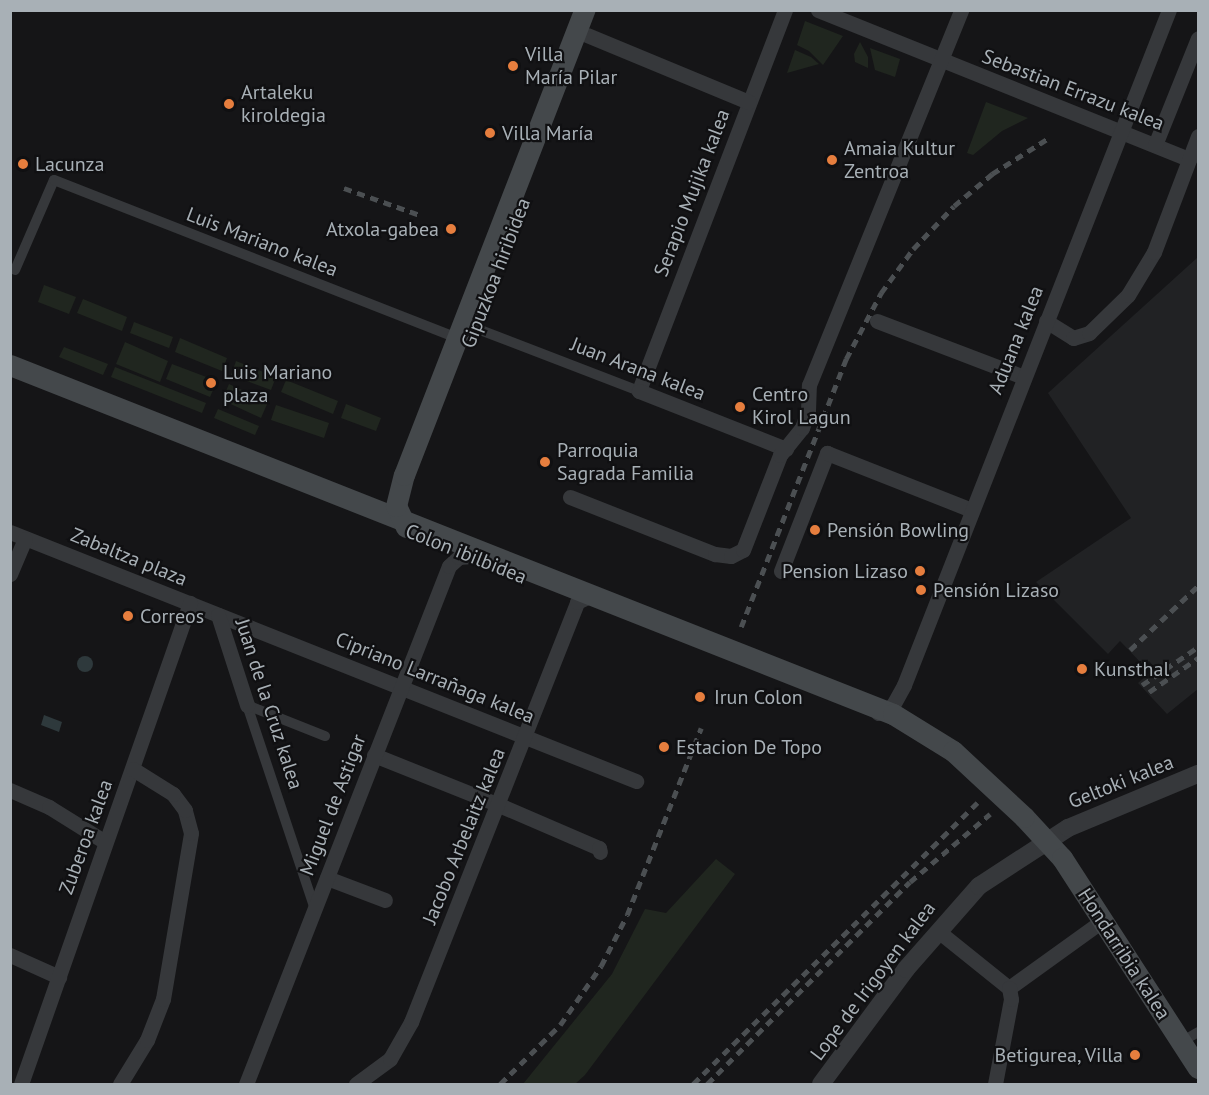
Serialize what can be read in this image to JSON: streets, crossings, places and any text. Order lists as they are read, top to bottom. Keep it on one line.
{"streets":{"main road":["Gipuzkoa hiribidea","Colon ibilbidea","Hondarribia kalea"],"street":["Sebastian Errazu kalea","Serapio Mujika kalea","Luis Mariano kalea","Aduana kalea","Juan Arana kalea","Zabaltza plaza","Cipriano Larrañaga kalea","Juan de la Cruz kalea","Geltoki kalea","Miguel de Astigar","Jacobo Arbelaitz kalea","Zuberoa kalea","Lope de Irigoyen kalea"]},"crossings":[["Sebastian Errazu kalea","Aduana kalea"],["Serapio Mujika kalea","Juan Arana kalea"],["Luis Mariano kalea","Gipuzkoa hiribidea"],["Luis Mariano kalea","Juan Arana kalea"],["Gipuzkoa hiribidea","Juan Arana kalea"],["Gipuzkoa hiribidea","Colon ibilbidea"],["Aduana kalea","Colon ibilbidea"],["Colon ibilbidea","Miguel de Astigar"],["Colon ibilbidea","Jacobo Arbelaitz kalea"],["Colon ibilbidea","Hondarribia kalea"],["Zabaltza plaza","Cipriano Larrañaga kalea"],["Zabaltza plaza","Juan de la Cruz kalea"],["Zabaltza plaza","Zuberoa kalea"],["Cipriano Larrañaga kalea","Juan de la Cruz kalea"],["Cipriano Larrañaga kalea","Miguel de Astigar"],["Cipriano Larrañaga kalea","Jacobo Arbelaitz kalea"],["Juan de la Cruz kalea","Miguel de Astigar"],["Geltoki kalea","Hondarribia kalea"],["Geltoki kalea","Lope de Irigoyen kalea"],["Hondarribia kalea","Lope de Irigoyen kalea"]],"places":["Villa María Pilar","Artaleku kiroldegia","Villa María","Amaia Kultur Zentroa","Lacunza","Atxola-gabea","Luis Mariano plaza","Centro Kirol Lagun","Parroquia Sagrada Familia","Pensión Bowling","Pension Lizaso","Pensión Lizaso","Correos","Kunsthal","Irun Colon","Estacion De Topo","Betigurea, Villa"]}
